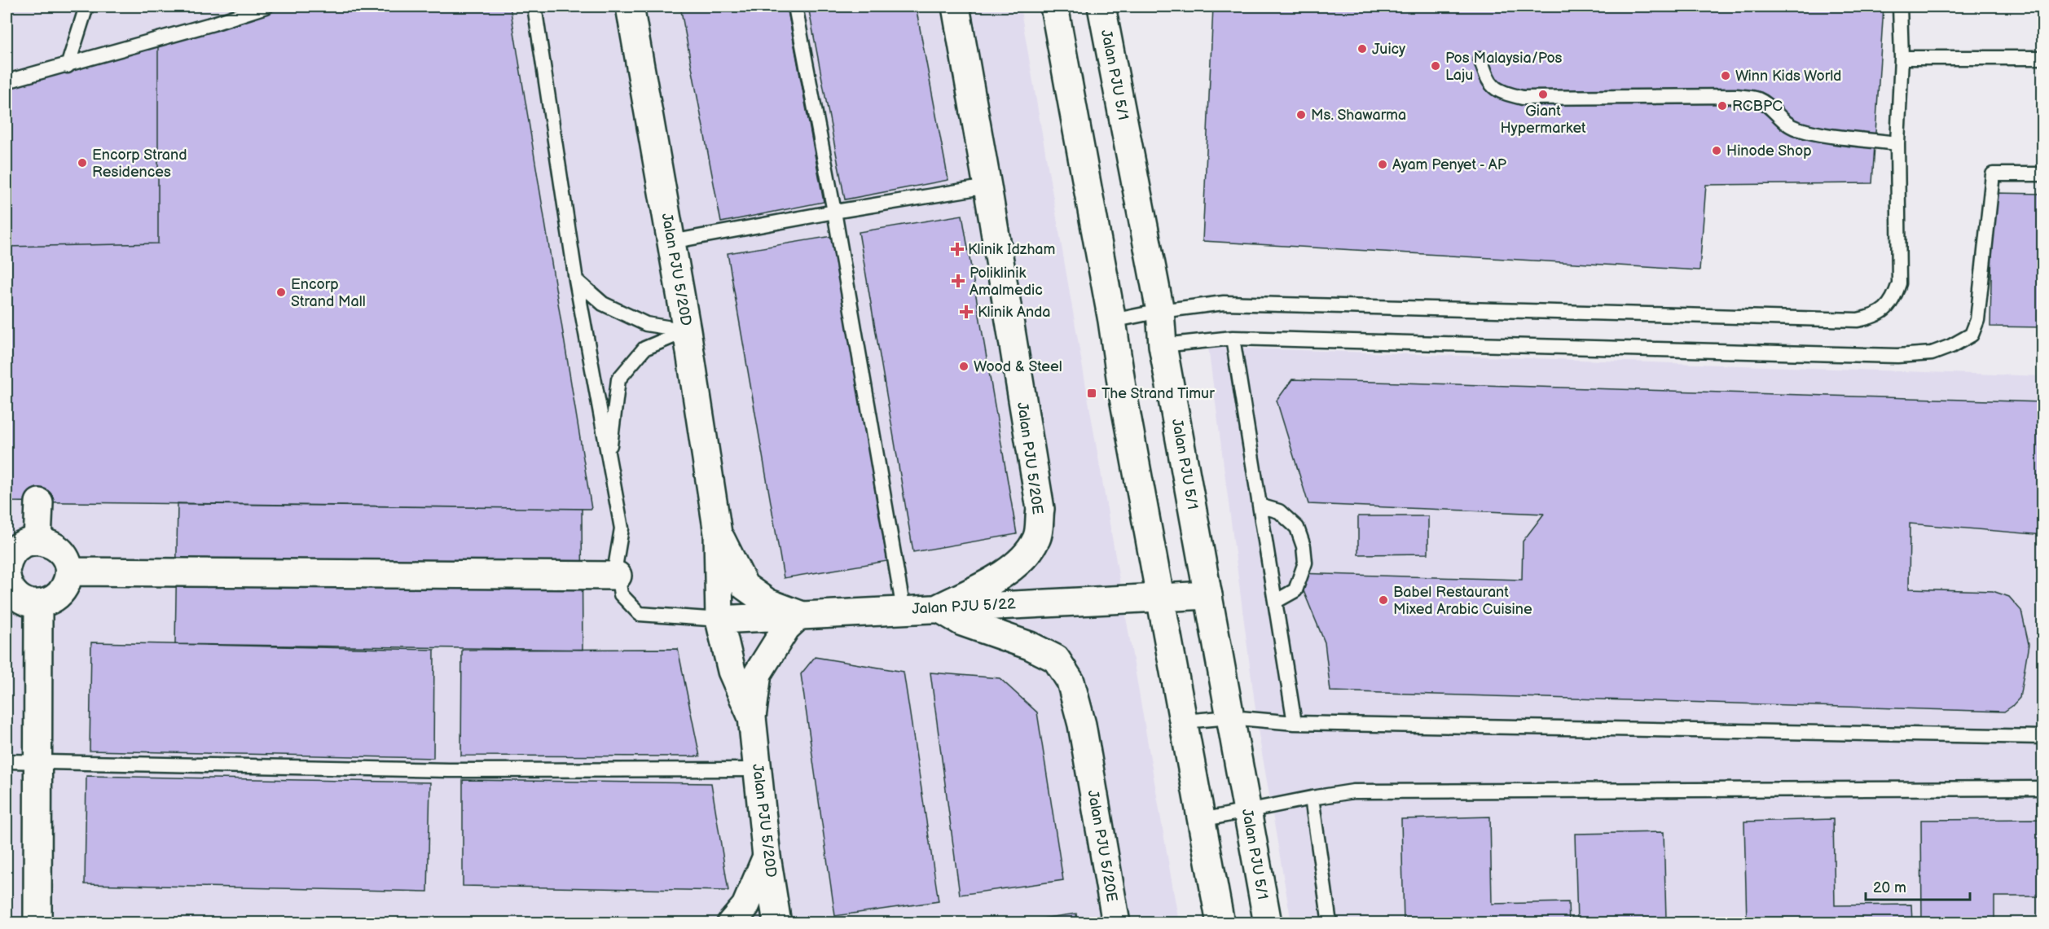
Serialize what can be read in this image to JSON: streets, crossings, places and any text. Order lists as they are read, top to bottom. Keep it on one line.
{"streets":{"street":["Jalan PJU 5/1","Jalan PJU 5/20D","Jalan PJU 5/20E","Jalan PJU 5/22"]},"crossings":[["Jalan PJU 5/1","Jalan PJU 5/22"],["Jalan PJU 5/20D","Jalan PJU 5/22"],["Jalan PJU 5/20E","Jalan PJU 5/22"]],"places":{"other":["Juicy","Pos Malaysia/Pos Laju","Winn Kids World","Giant Hypermarket","RCBPC","Ms. Shawarma","Hinode Shop","Encorp Strand Residences","Ayam Penyet - AP","Encorp Strand Mall","Wood & Steel","Babel Restaurant Mixed Arabic Cuisine"],"health":["Klinik Idzham","Poliklinik Amalmedic","Klinik Anda"],"transit":["The Strand Timur"]},"scale_bar":"20 m"}
